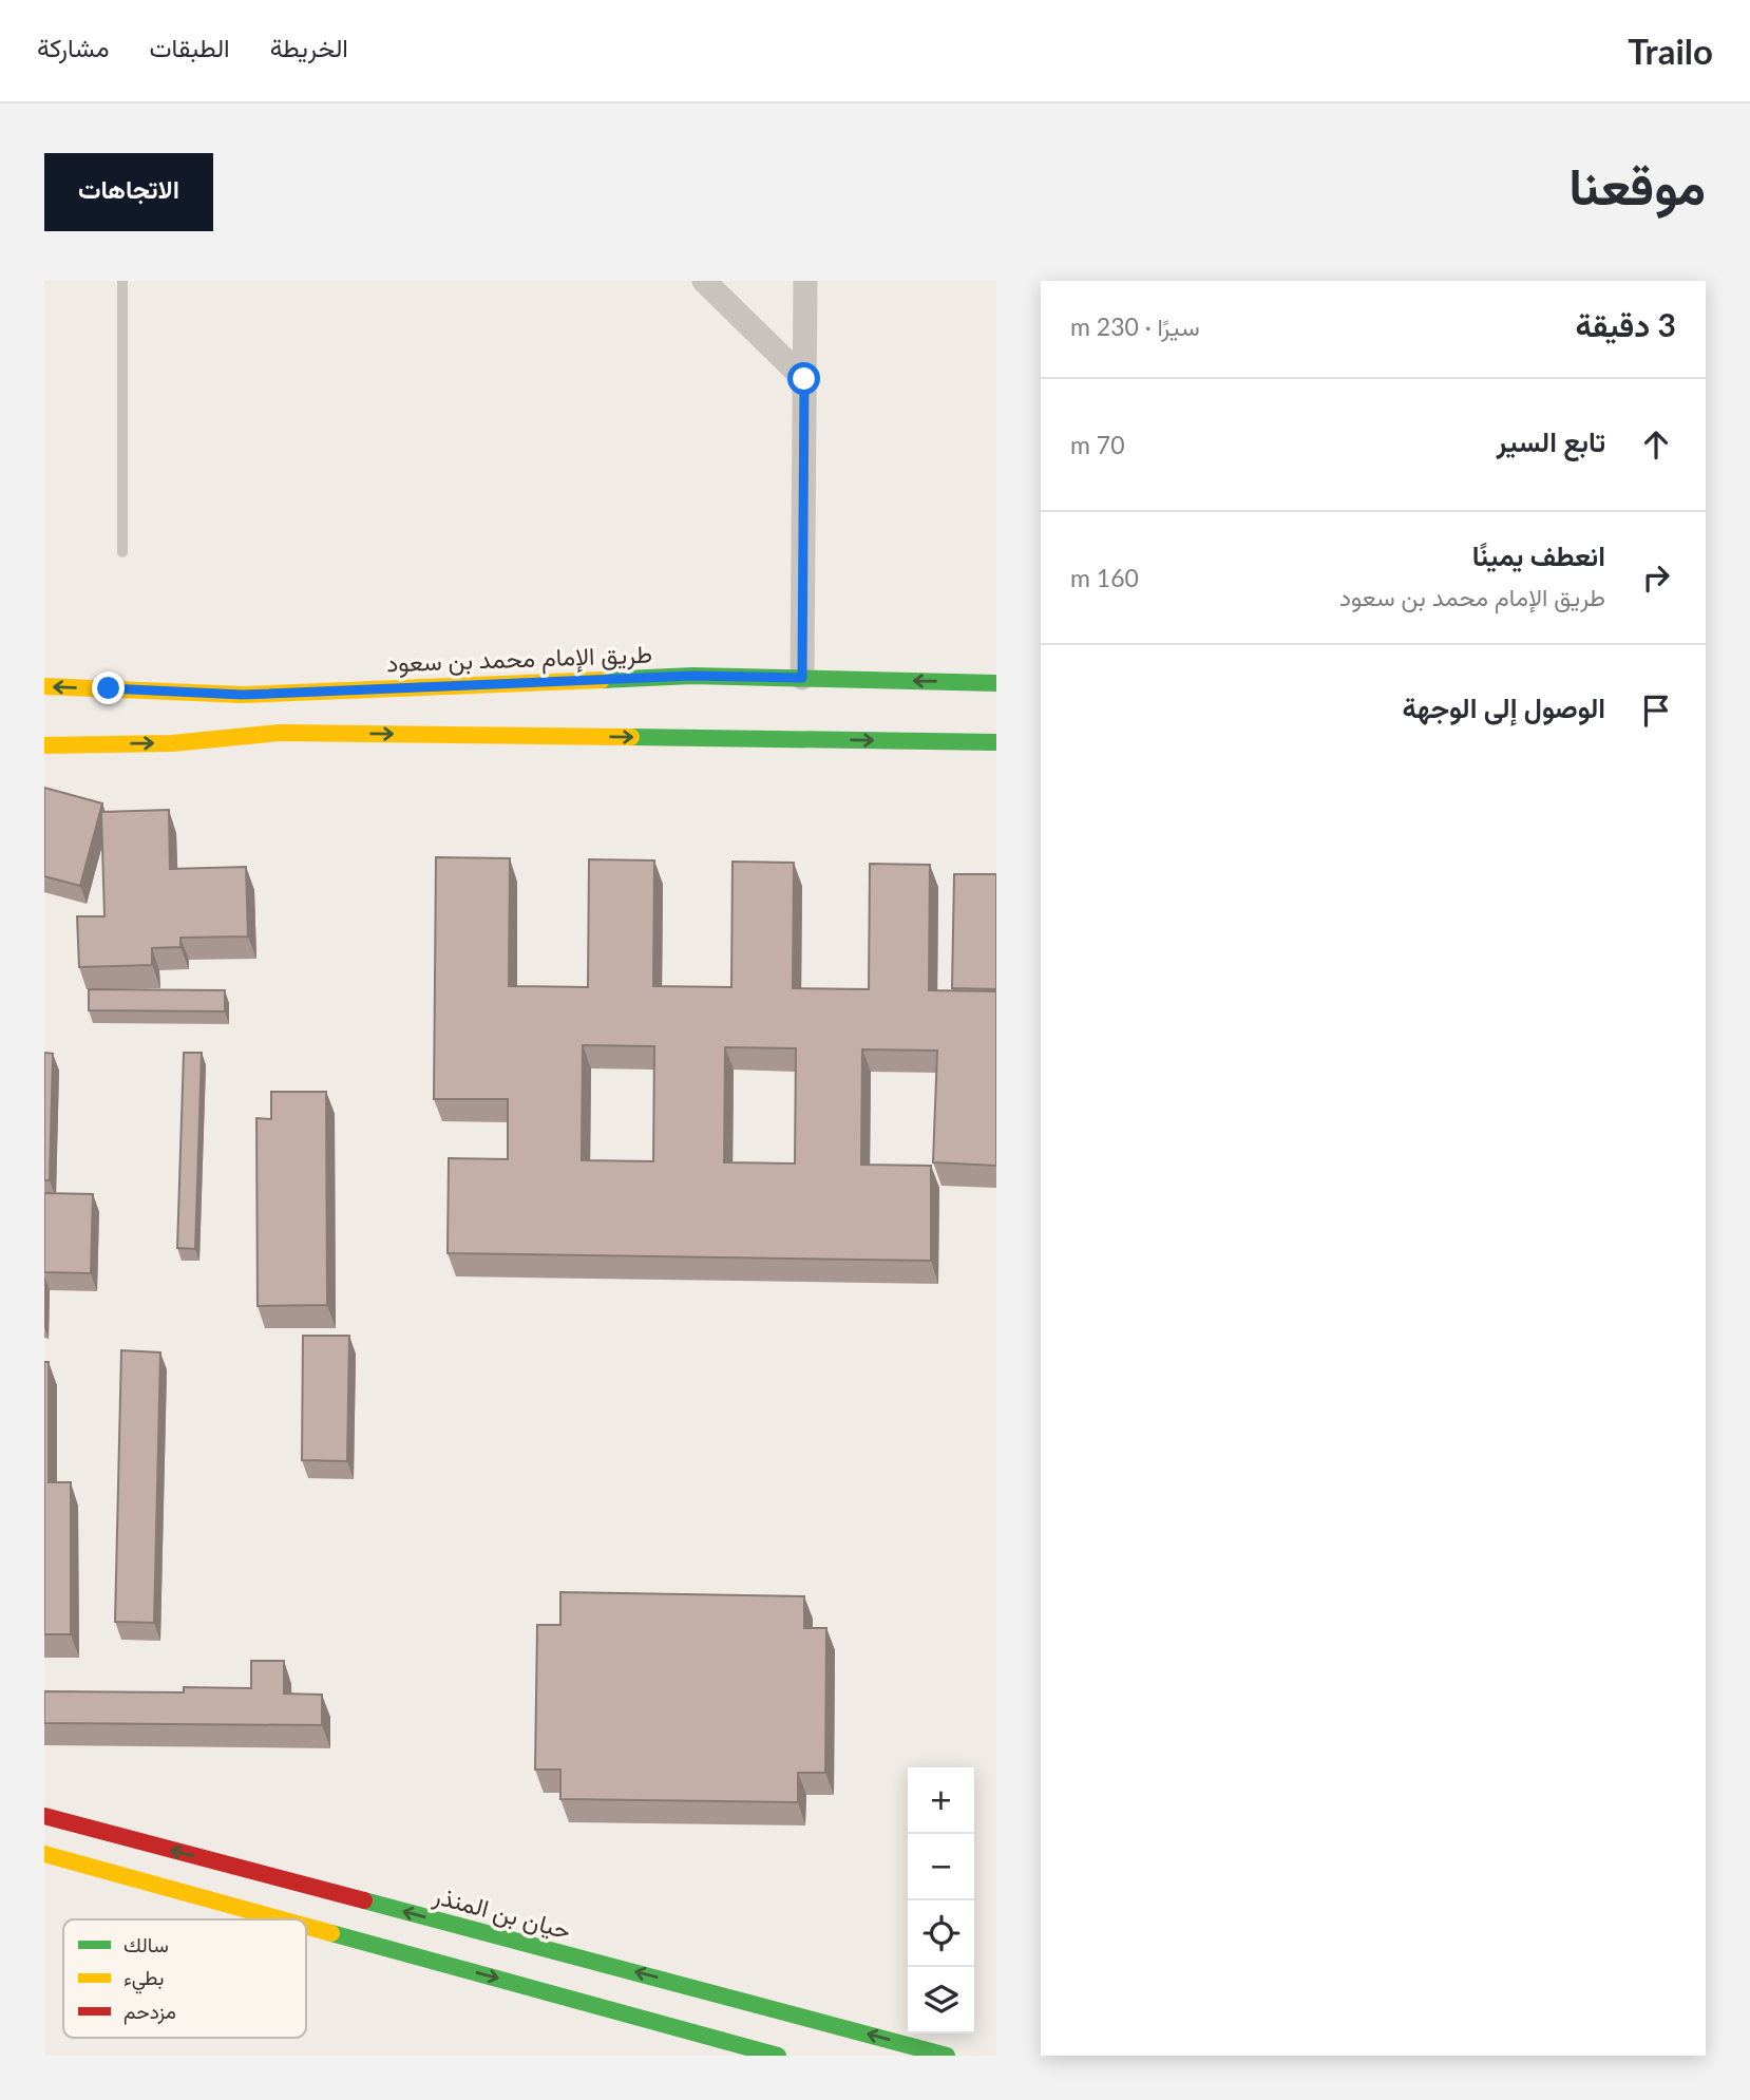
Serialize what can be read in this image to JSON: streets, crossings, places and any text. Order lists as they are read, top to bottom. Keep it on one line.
{"streets":{"main road":["طريق الإمام محمد بن سعود","حيان بن المنذر"]},"legend":["سالك","بطيء","مزدحم"],"page":{"header":"Trailo","nav":["الخريطة","الطبقات","مشاركة"],"title":"موقعنا","buttons":"الاتجاهات","heading":["3 دقيقة","سيرًا · 230 m"],"list":[["تابع السير","70 m"],["انعطف يمينًا","طريق الإمام محمد بن سعود","160 m"],"الوصول إلى الوجهة"],"map_buttons":["+","−"]}}
